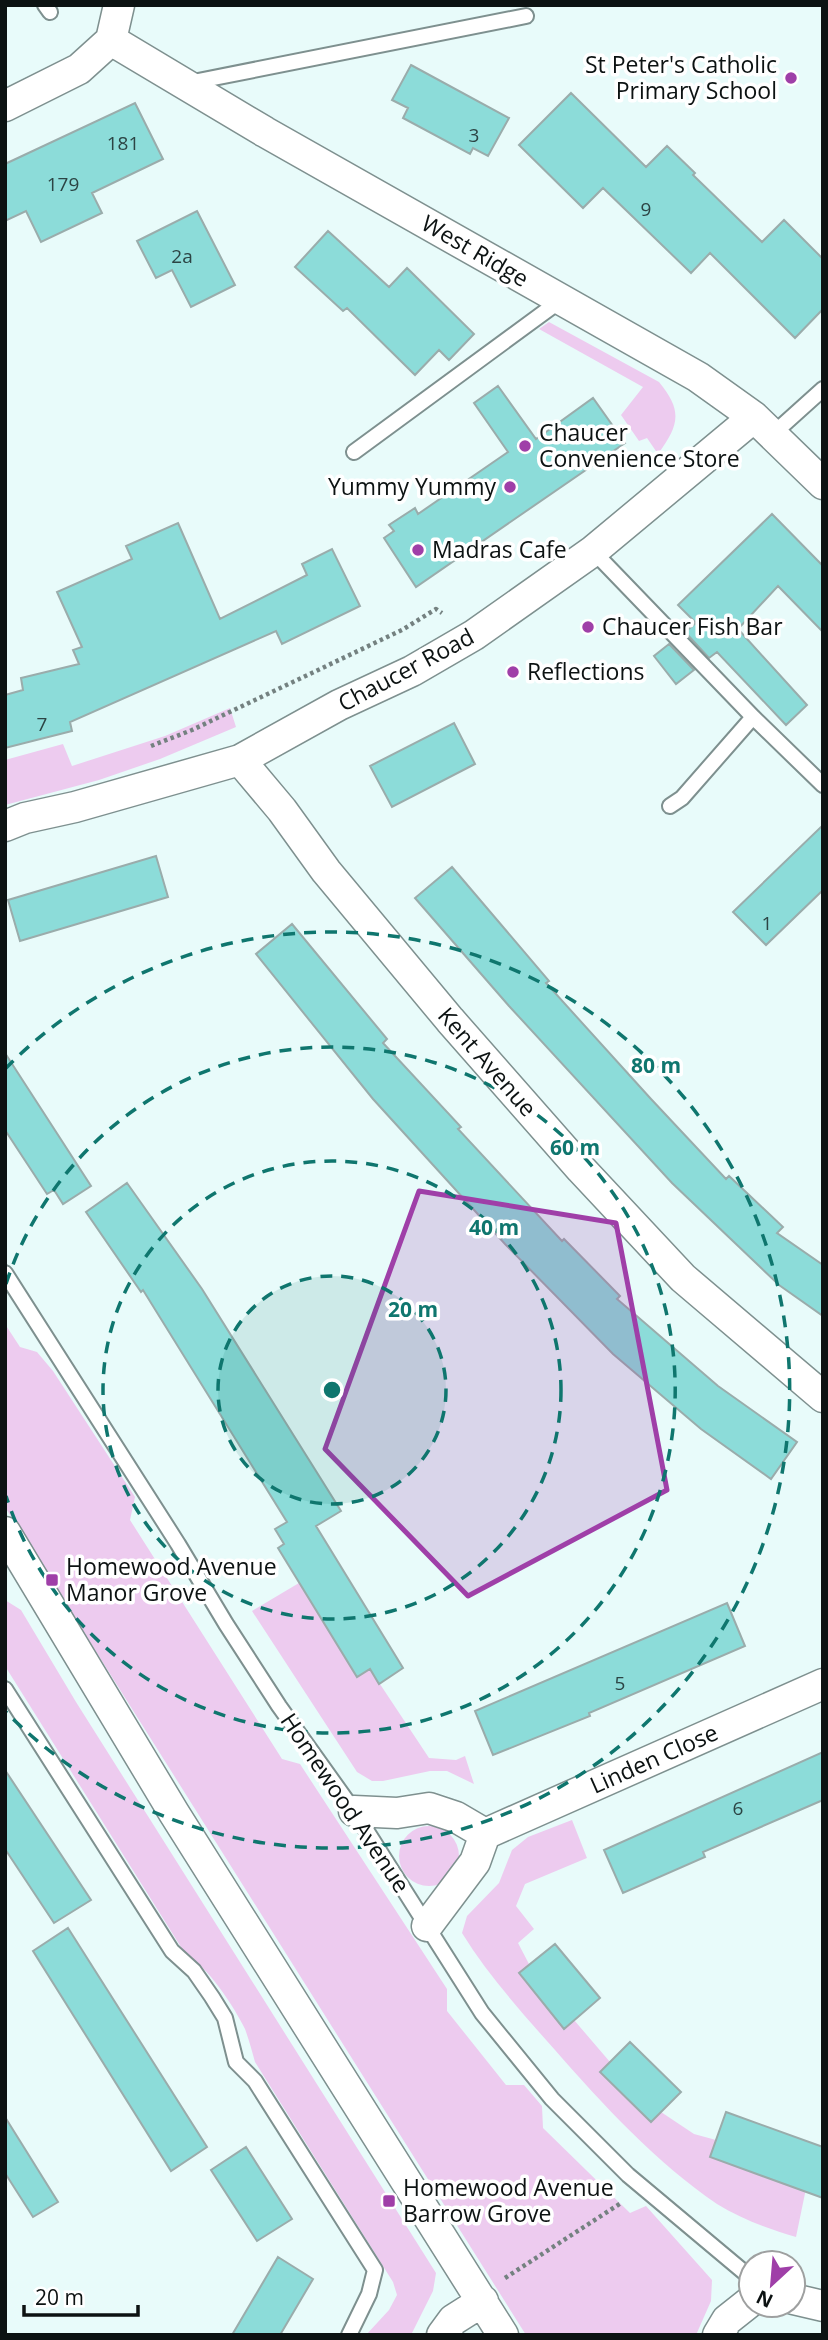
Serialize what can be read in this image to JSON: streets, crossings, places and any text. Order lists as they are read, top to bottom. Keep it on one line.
{"streets":{"street":["West Ridge","Chaucer Road","Kent Avenue","Linden Close"],"lane":["Homewood Avenue"]},"crossings":[["West Ridge","Chaucer Road"],["Chaucer Road","Kent Avenue"]],"places":{"other":["St Peter's Catholic Primary School","Chaucer Convenience Store","Yummy Yummy","Madras Cafe","Chaucer Fish Bar","Reflections"],"transit":["Homewood Avenue Manor Grove","Homewood Avenue Barrow Grove"]},"house_numbers":["3","181","179","9","2a","7","1","5","6"],"scale_bar":"20 m","north":"bottom left","rings":["80 m","60 m","40 m","20 m"]}
